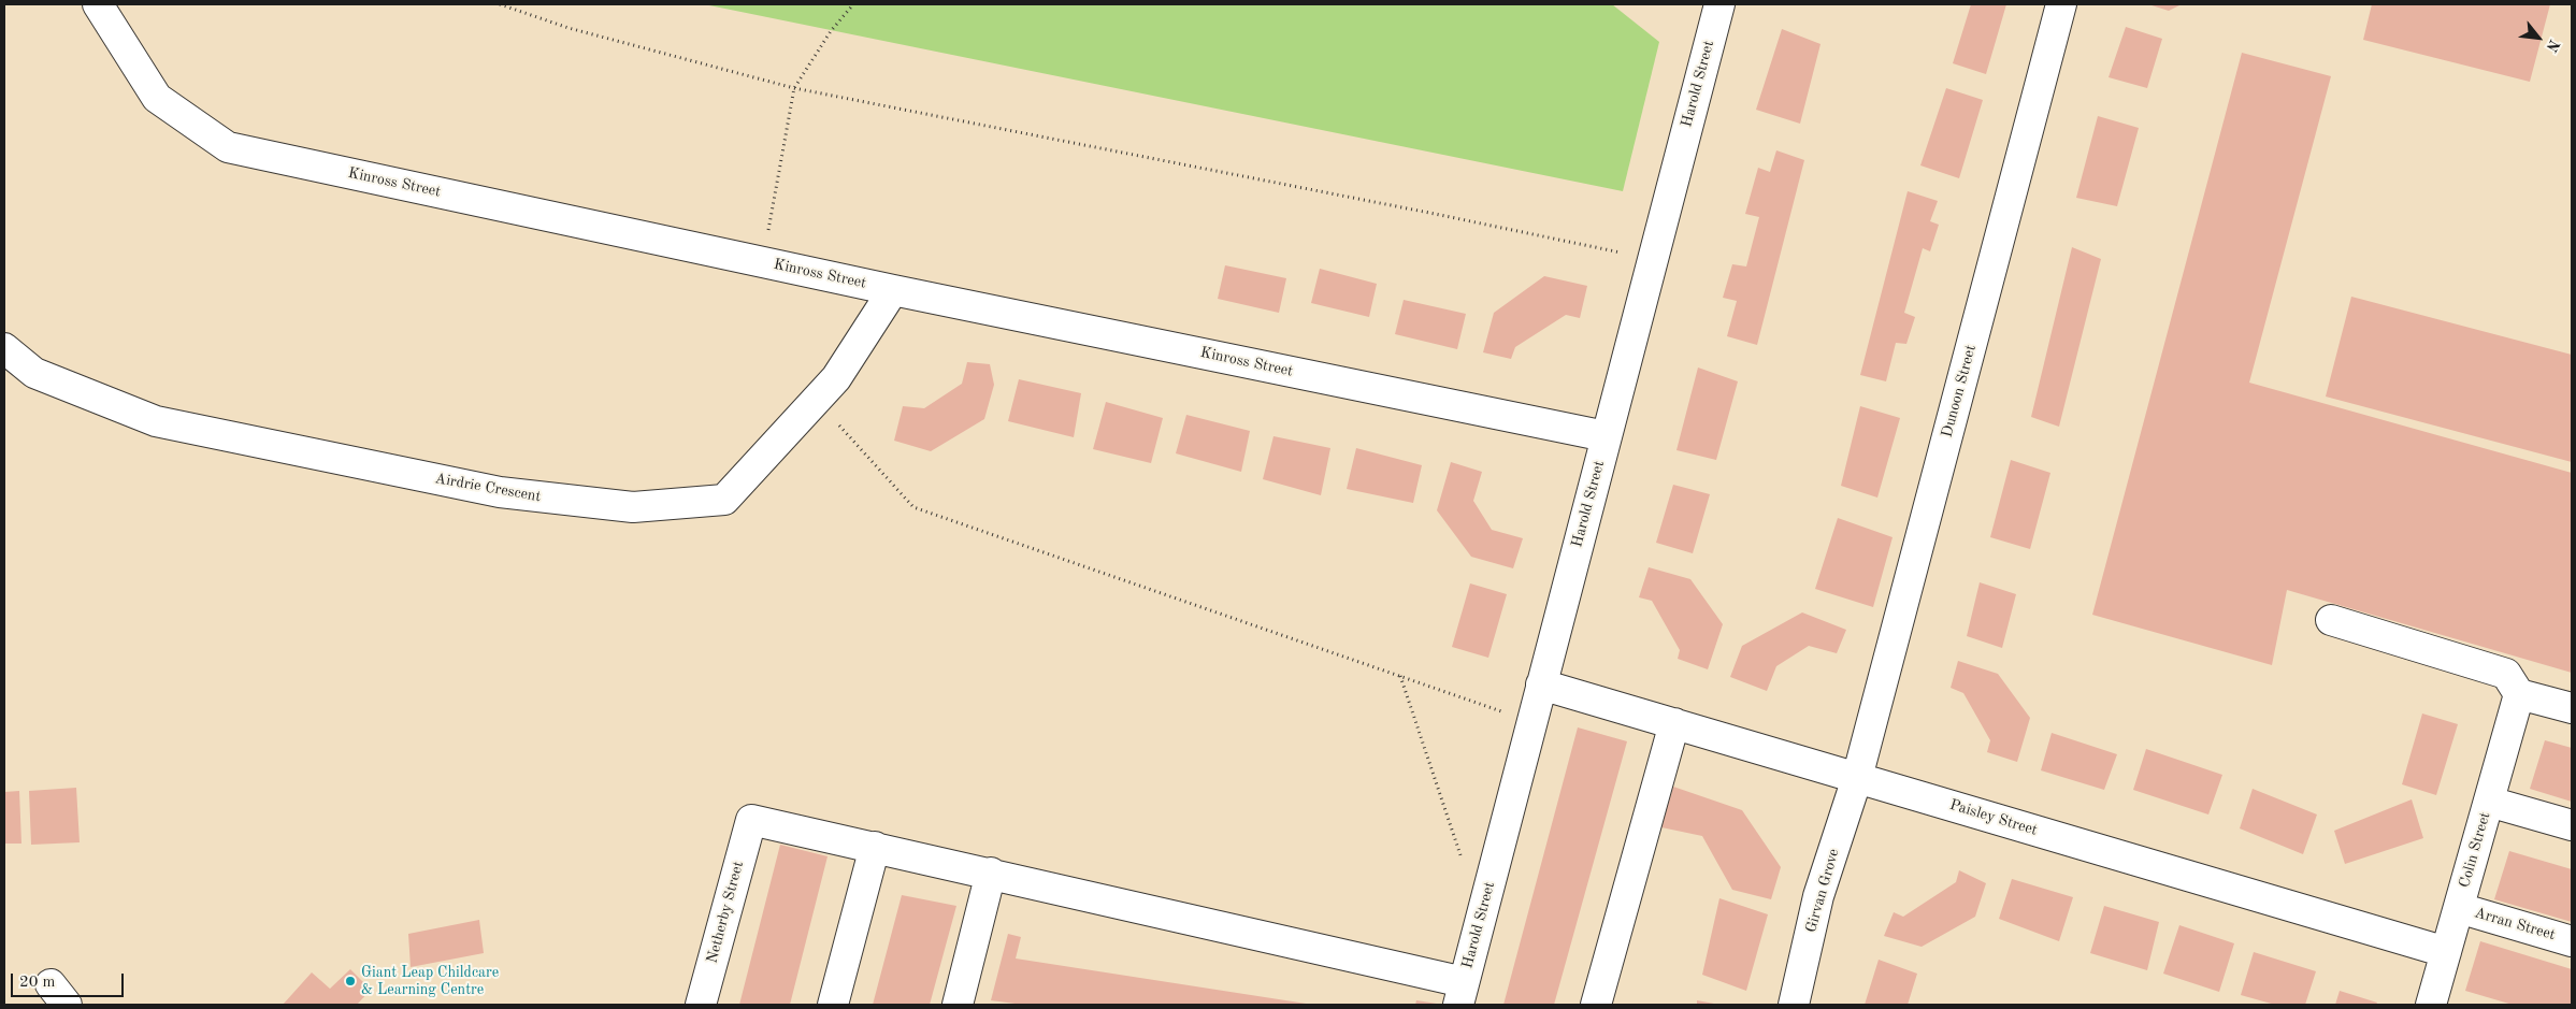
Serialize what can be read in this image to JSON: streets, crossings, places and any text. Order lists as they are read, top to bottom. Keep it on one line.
{"streets":{"street":["Harold Street","Kinross Street","Dunoon Street","Airdrie Crescent","Paisley Street","Colin Street","Girvan Grove","Netherby Street","Arran Street"]},"crossings":[["Harold Street","Kinross Street"],["Harold Street","Paisley Street"],["Kinross Street","Airdrie Crescent"],["Dunoon Street","Paisley Street"],["Dunoon Street","Girvan Grove"],["Paisley Street","Colin Street"],["Paisley Street","Girvan Grove"],["Colin Street","Arran Street"]],"places":["Giant Leap Childcare & Learning Centre"],"scale_bar":"20 m","north":"bottom right"}
